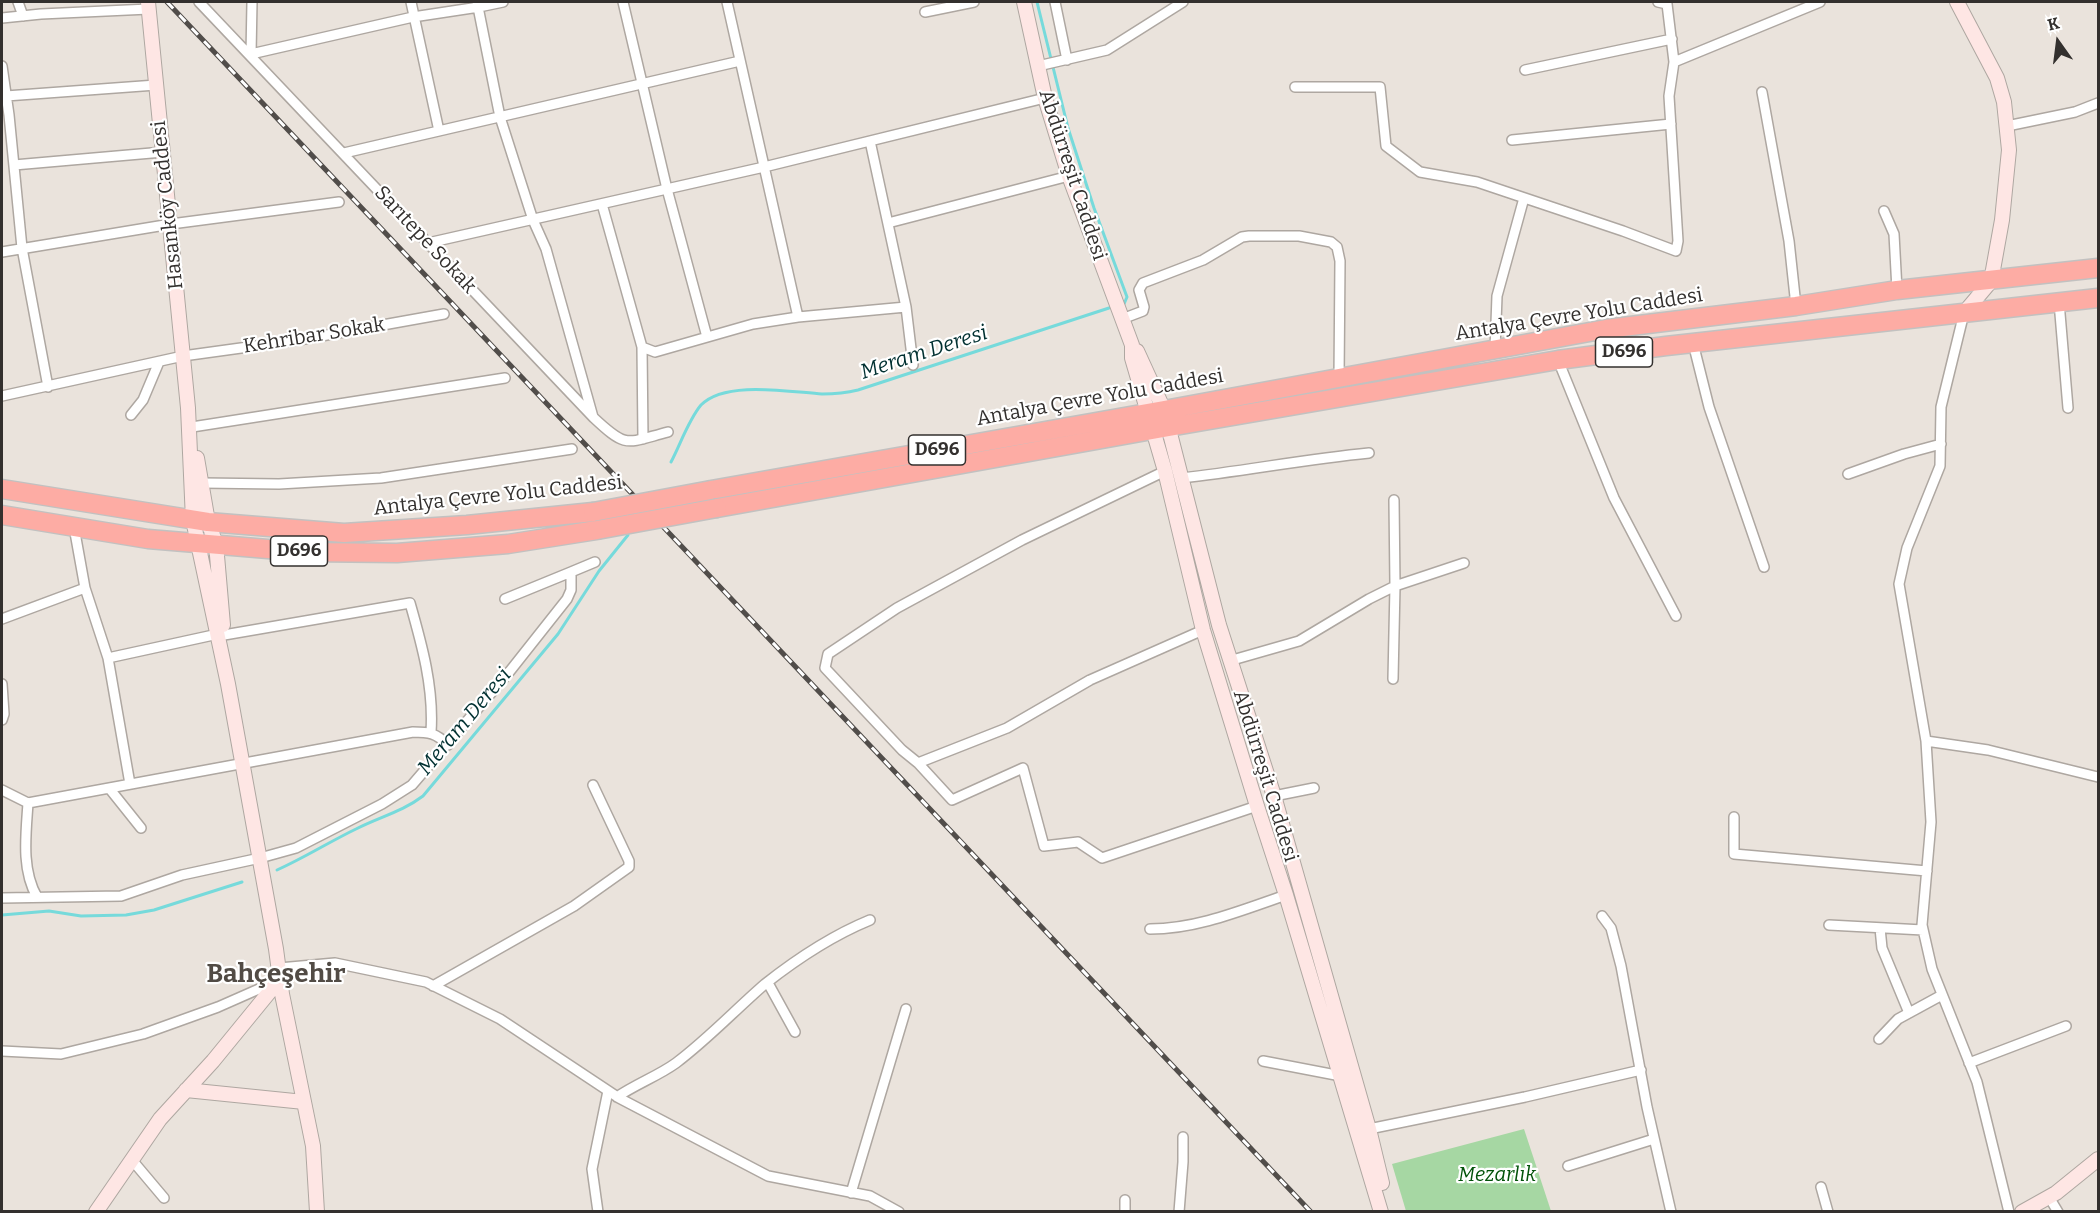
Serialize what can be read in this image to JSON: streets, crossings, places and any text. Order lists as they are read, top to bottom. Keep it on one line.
{"streets":{"highway":["Antalya Çevre Yolu Caddesi","D696"],"street":["Abdürreşit Caddesi","Hasanköy Caddesi","Sarıtepe Sokak","Kehribar Sokak"]},"crossings":[["Abdürreşit Caddesi","Antalya Çevre Yolu Caddesi"],["Hasanköy Caddesi","Kehribar Sokak"]],"districts":["Bahçeşehir"],"water":["Meram Deresi"],"parks":["Mezarlık"],"north":"top"}
